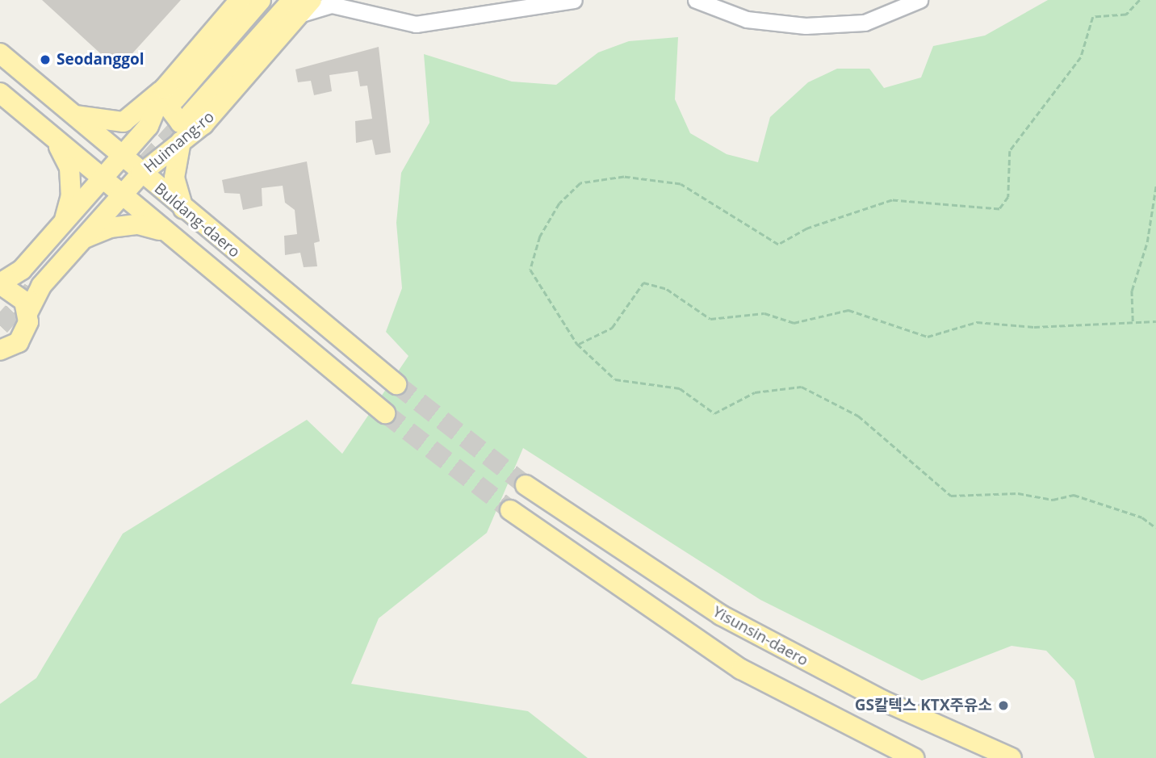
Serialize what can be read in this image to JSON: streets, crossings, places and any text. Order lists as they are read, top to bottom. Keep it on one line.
{"streets":{"main road":["Huimang-ro","Buldang-daero","Yisunsin-daero"]},"crossings":[["Huimang-ro","Buldang-daero"]],"places":["Seodanggol","GS칼텍스 KTX주유소"]}
